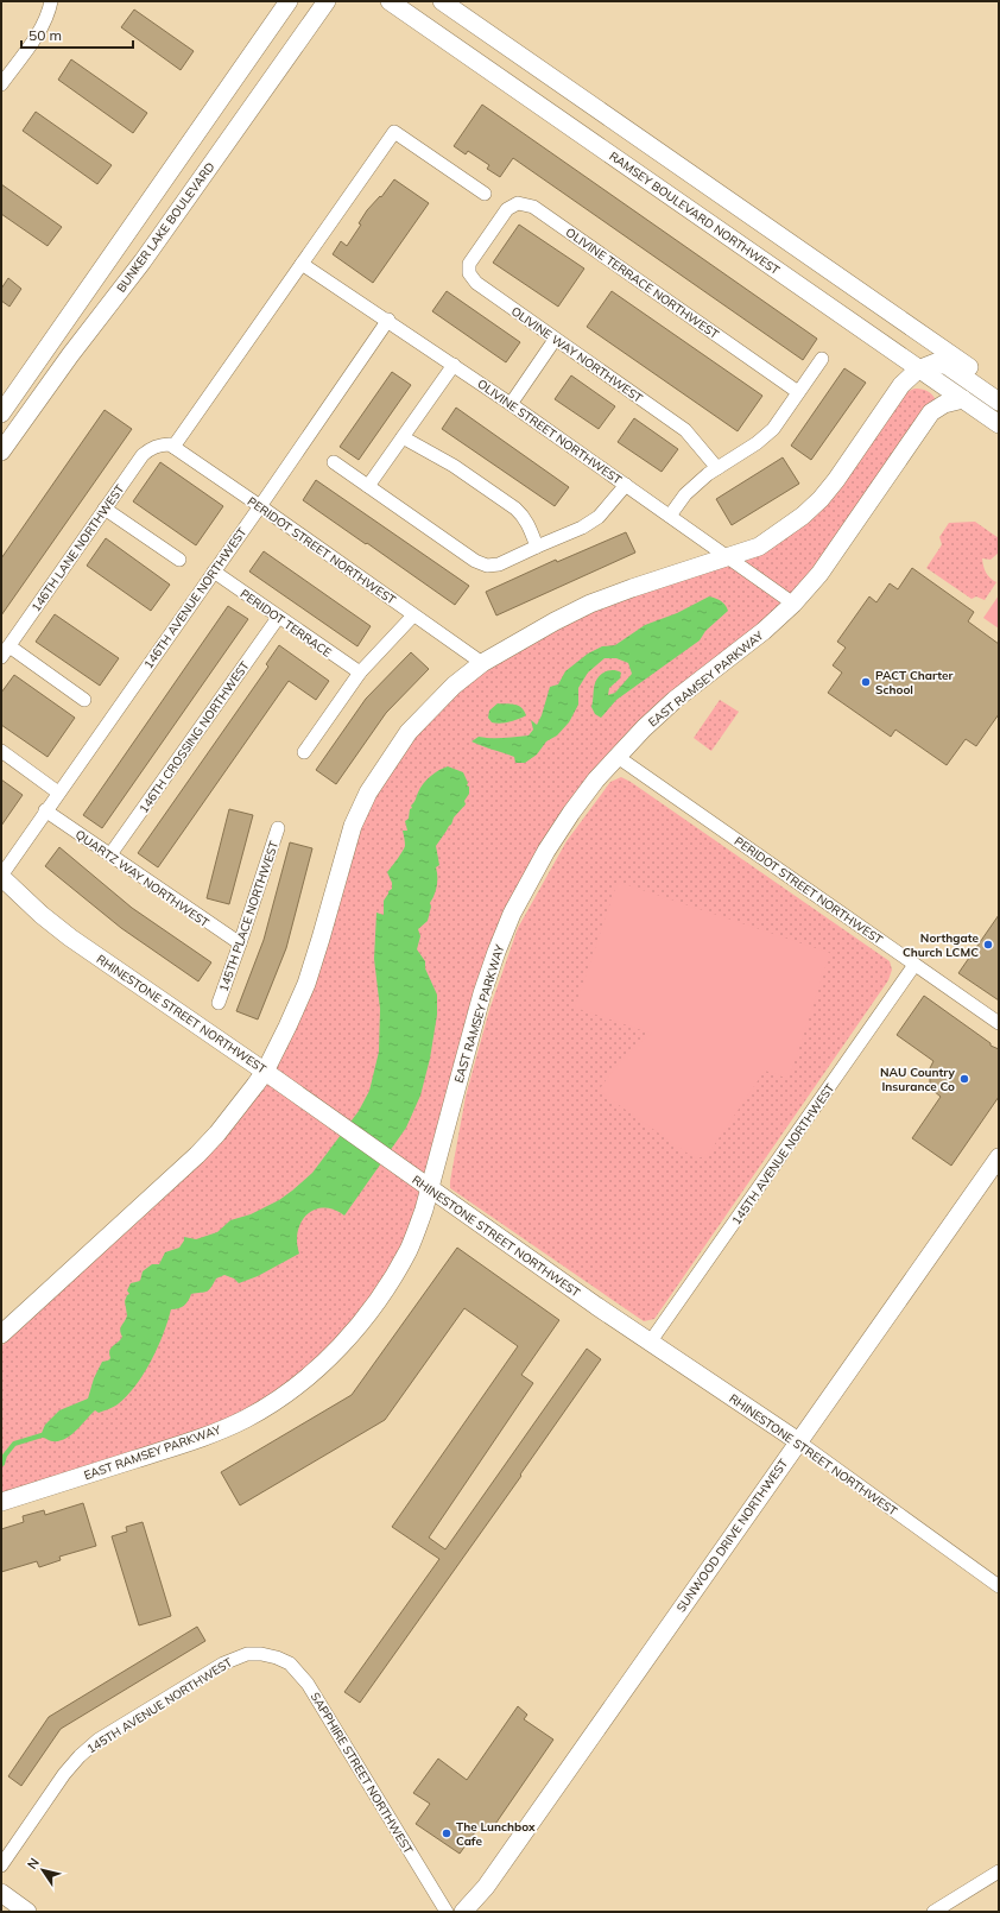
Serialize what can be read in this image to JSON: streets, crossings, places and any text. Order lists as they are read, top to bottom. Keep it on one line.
{"streets":{"street":["RAMSEY BOULEVARD NORTHWEST","BUNKER LAKE BOULEVARD","OLIVINE TERRACE NORTHWEST","OLIVINE WAY NORTHWEST","OLIVINE STREET NORTHWEST","146TH LANE NORTHWEST","PERIDOT STREET NORTHWEST","146TH AVENUE NORTHWEST","PERIDOT TERRACE","EAST RAMSEY PARKWAY","146TH CROSSING NORTHWEST","QUARTZ WAY NORTHWEST","145TH PLACE NORTHWEST","RHINESTONE STREET NORTHWEST","145TH AVENUE NORTHWEST","SUNWOOD DRIVE NORTHWEST","SAPPHIRE STREET NORTHWEST"]},"crossings":[["RAMSEY BOULEVARD NORTHWEST","EAST RAMSEY PARKWAY"],["OLIVINE TERRACE NORTHWEST","OLIVINE WAY NORTHWEST"],["OLIVINE STREET NORTHWEST","146TH AVENUE NORTHWEST"],["OLIVINE STREET NORTHWEST","EAST RAMSEY PARKWAY"],["146TH LANE NORTHWEST","PERIDOT STREET NORTHWEST"],["PERIDOT STREET NORTHWEST","146TH AVENUE NORTHWEST"],["PERIDOT STREET NORTHWEST","EAST RAMSEY PARKWAY"],["PERIDOT STREET NORTHWEST","145TH AVENUE NORTHWEST"],["146TH AVENUE NORTHWEST","PERIDOT TERRACE"],["146TH AVENUE NORTHWEST","QUARTZ WAY NORTHWEST"],["146TH AVENUE NORTHWEST","RHINESTONE STREET NORTHWEST"],["PERIDOT TERRACE","146TH CROSSING NORTHWEST"],["EAST RAMSEY PARKWAY","RHINESTONE STREET NORTHWEST"],["146TH CROSSING NORTHWEST","QUARTZ WAY NORTHWEST"],["QUARTZ WAY NORTHWEST","145TH PLACE NORTHWEST"],["RHINESTONE STREET NORTHWEST","145TH AVENUE NORTHWEST"],["RHINESTONE STREET NORTHWEST","SUNWOOD DRIVE NORTHWEST"],["145TH AVENUE NORTHWEST","SAPPHIRE STREET NORTHWEST"]],"places":["PACT Charter School","Northgate Church LCMC","NAU Country Insurance Co","The Lunchbox Cafe"],"scale_bar":"50 m","north":"top left"}
